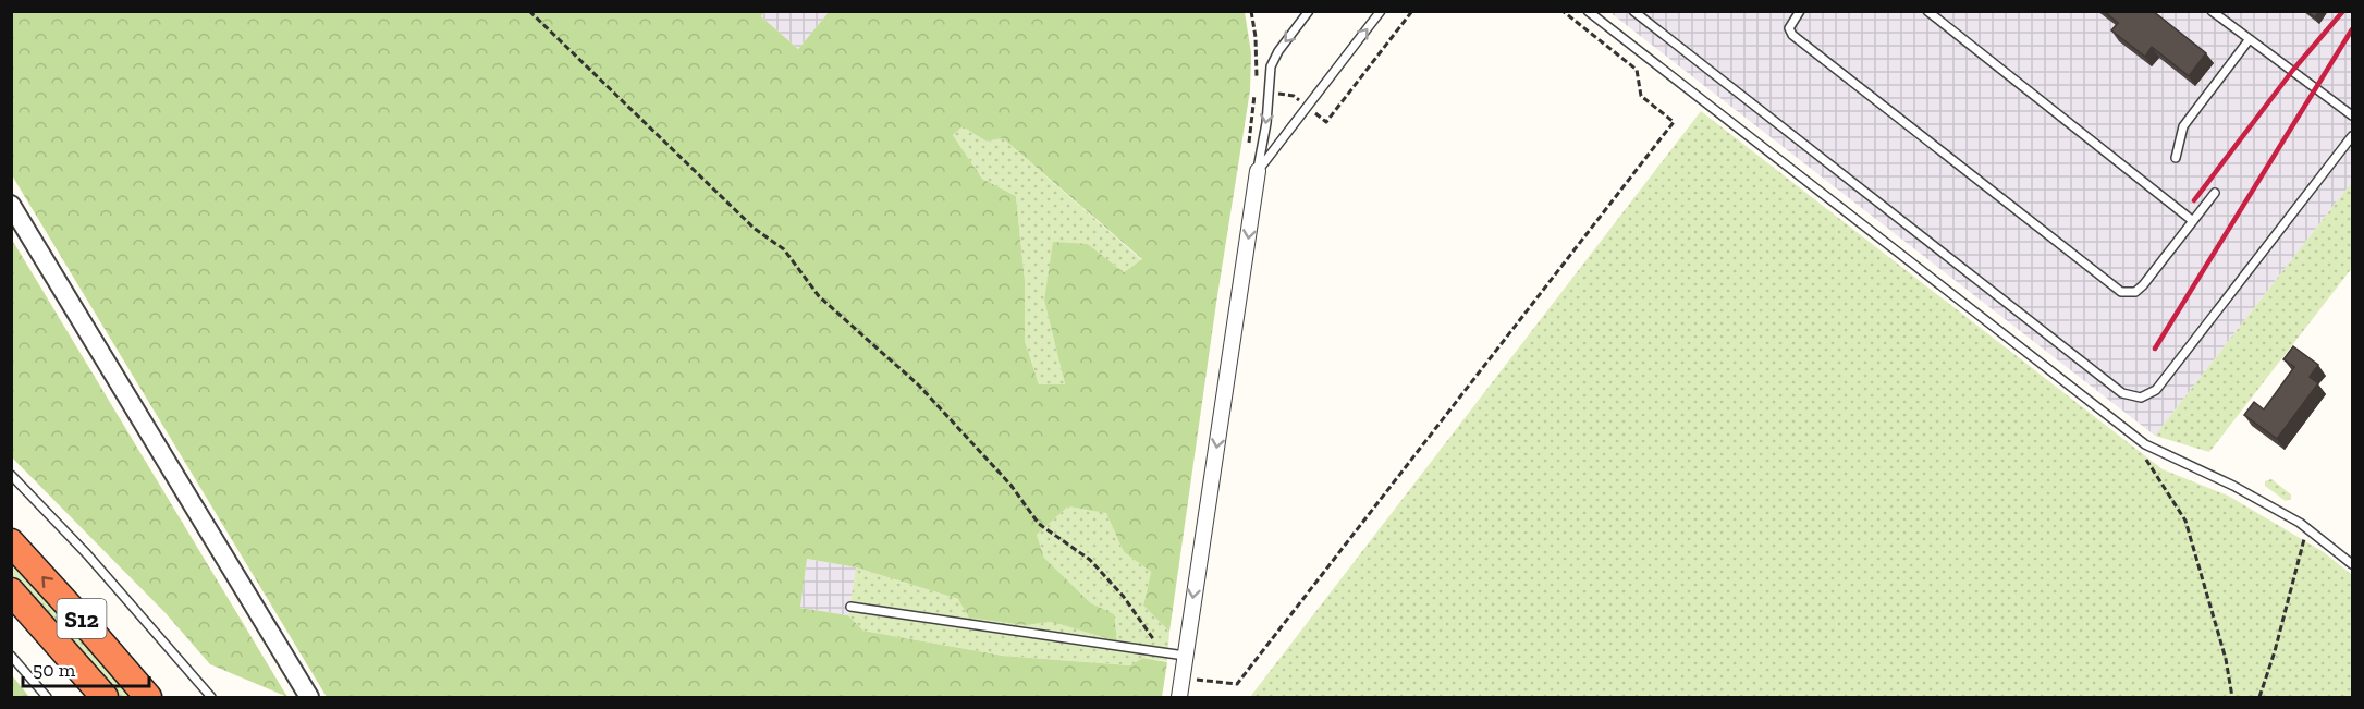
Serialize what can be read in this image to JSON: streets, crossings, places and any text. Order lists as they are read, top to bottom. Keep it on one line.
{"streets":{"highway":["S12"]},"scale_bar":"50 m"}
